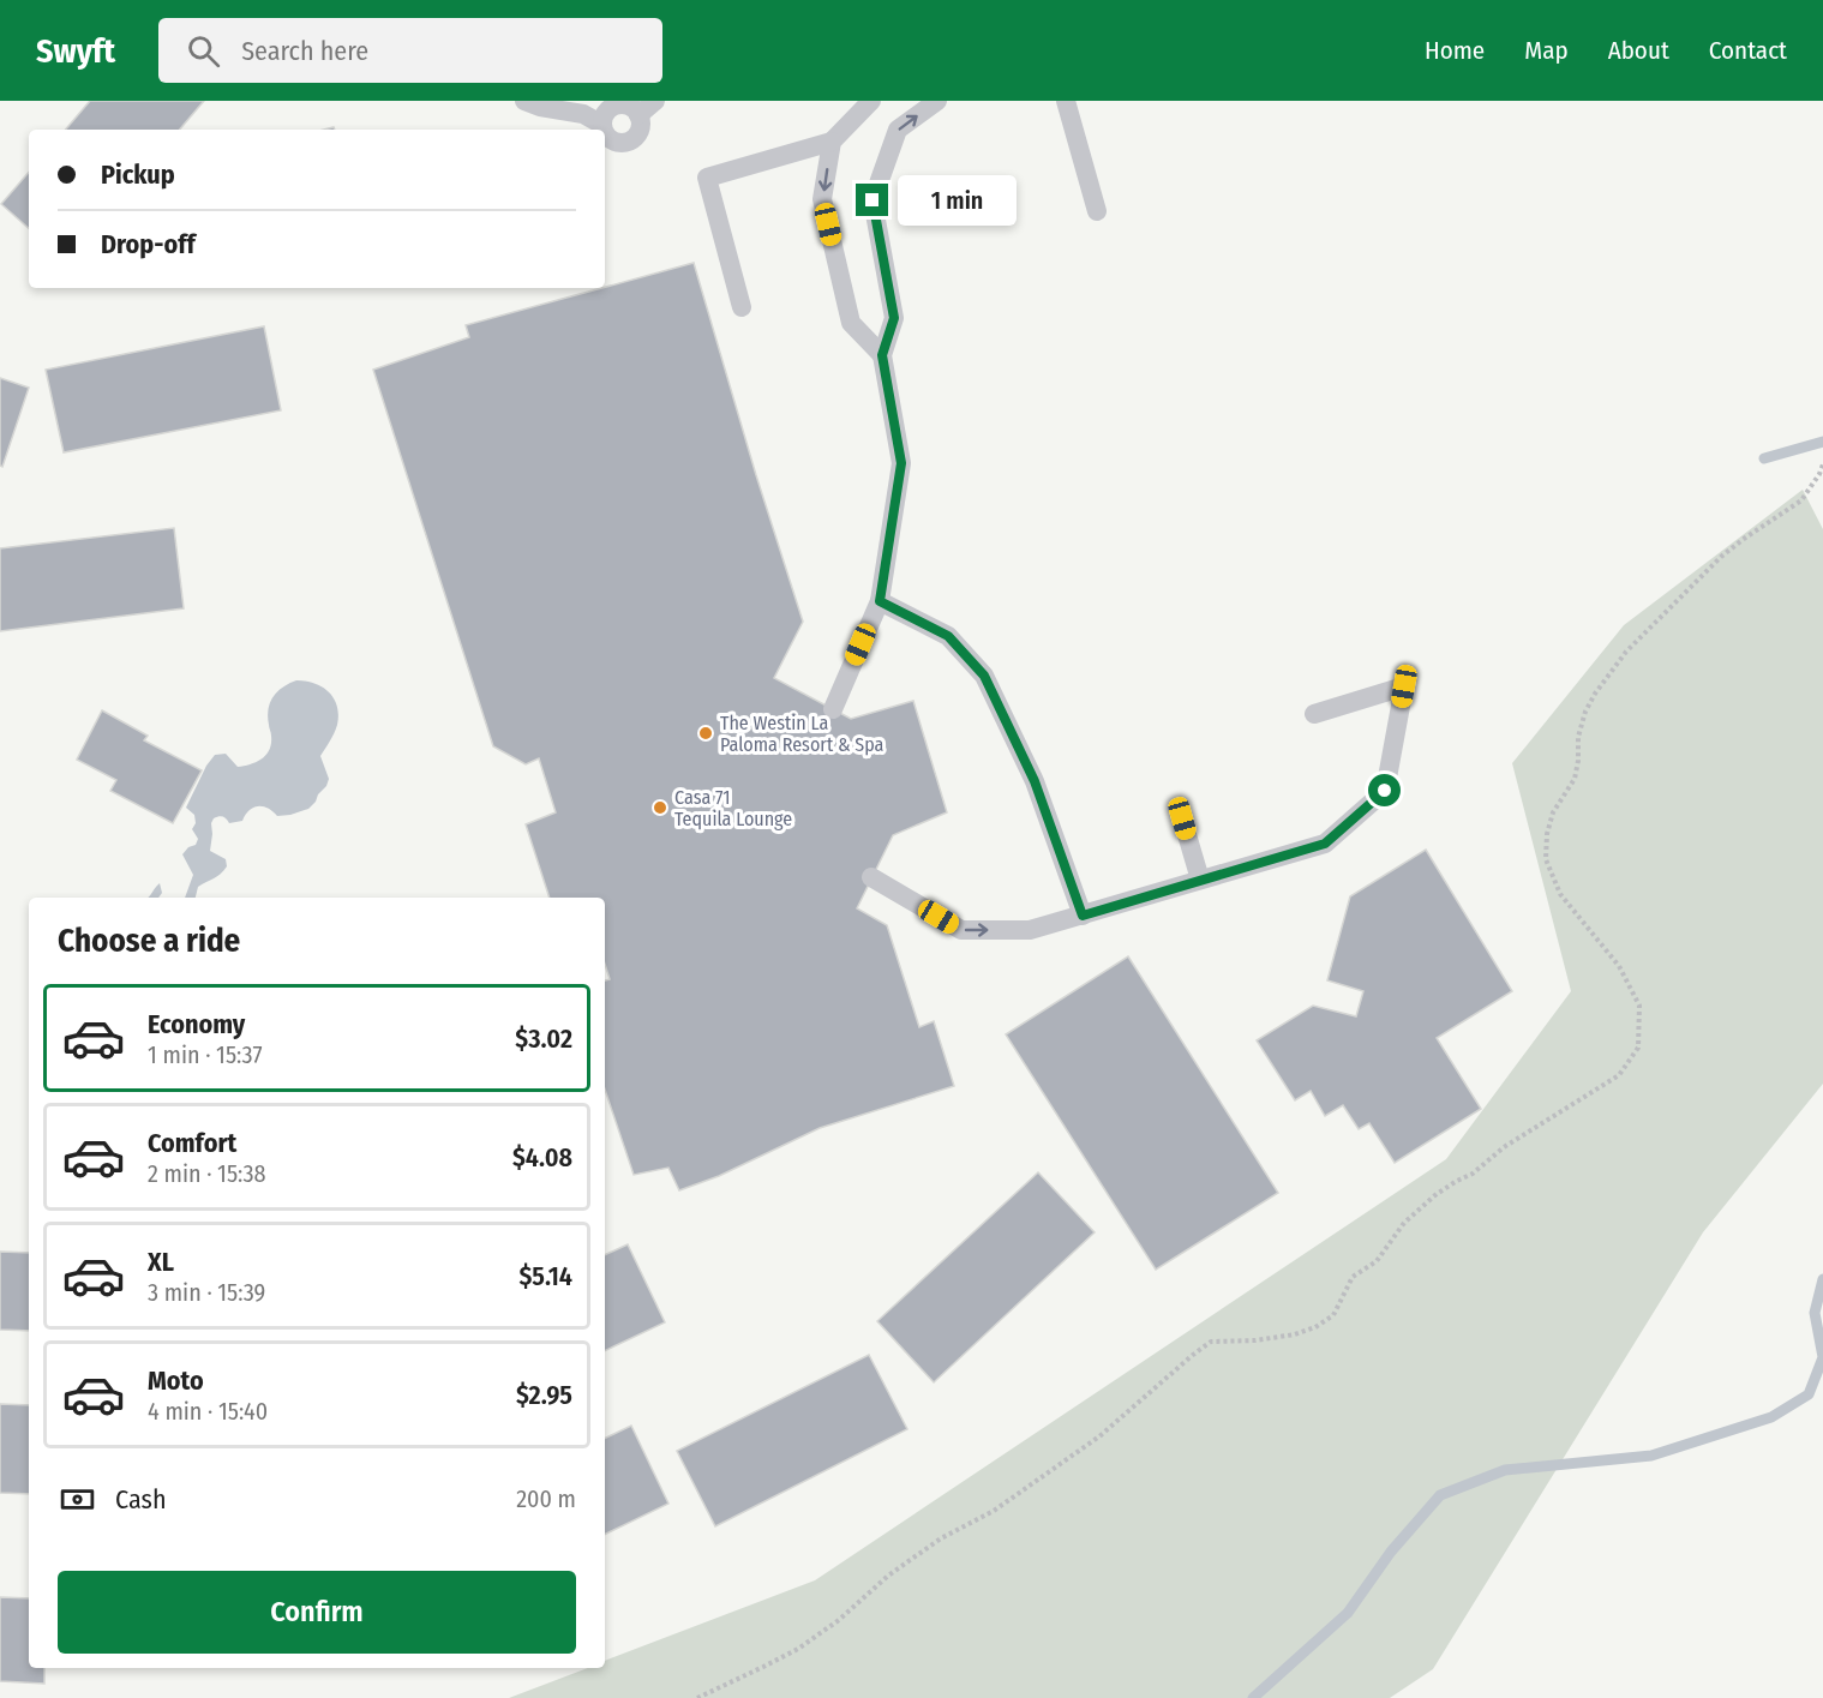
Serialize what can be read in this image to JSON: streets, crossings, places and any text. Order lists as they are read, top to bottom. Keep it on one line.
{"places":["The Westin La Paloma Resort & Spa","Casa 71 Tequila Lounge"],"page":{"header":"Swyft","search":"Search here","nav":["Home","Map","About","Contact"],"banner":["Pickup","Drop-off"],"bubble":"1 min","heading":"Choose a ride","list":[{"name":"Economy","note":"1 min · 15:37","value":"$3.02"},{"name":"Comfort","note":"2 min · 15:38","value":"$4.08"},{"name":"XL","note":"3 min · 15:39","value":"$5.14"},{"name":"Moto","note":"4 min · 15:40","value":"$2.95"}],"pay":["Cash","200 m"],"buttons":"Confirm"}}
